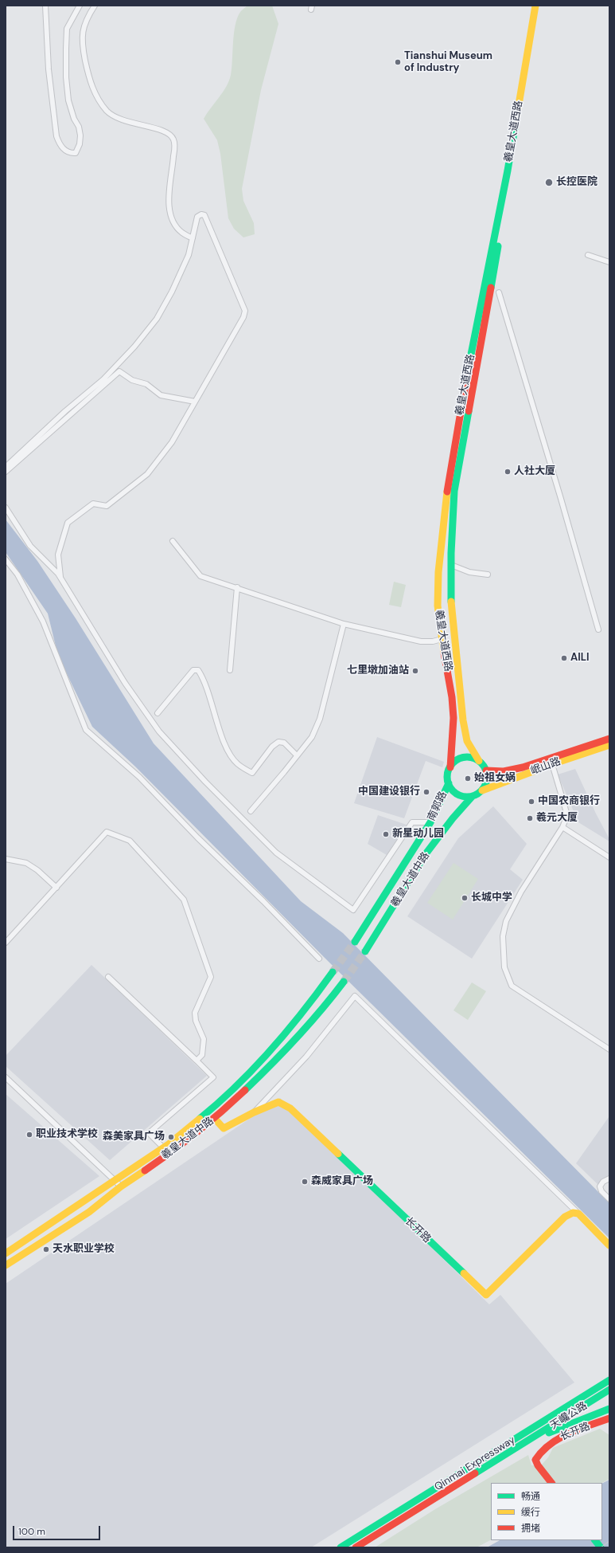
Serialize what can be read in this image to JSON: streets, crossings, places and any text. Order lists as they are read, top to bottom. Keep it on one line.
{"streets":{"main road":["羲皇大道西路","岷山路","南郭路","羲皇大道中路","长开路","天巉公路","Qinmai Expressway"]},"crossings":[["羲皇大道西路","岷山路"],["羲皇大道西路","南郭路"],["羲皇大道西路","羲皇大道中路"],["岷山路","南郭路"],["岷山路","羲皇大道中路"],["南郭路","羲皇大道中路"],["羲皇大道中路","长开路"],["天巉公路","Qinmai Expressway"]],"places":["Tianshui Museum of Industry","长控医院","人社大厦","AILI","七里墩加油站","始祖女娲","中国建设银行","中国农商银行","羲元大厦","新星动儿园","长城中学","职业技术学校","森美家具广场","森威家具广场","天水职业学校"],"legend":["畅通","缓行","拥堵"],"scale_bar":"100 m"}
